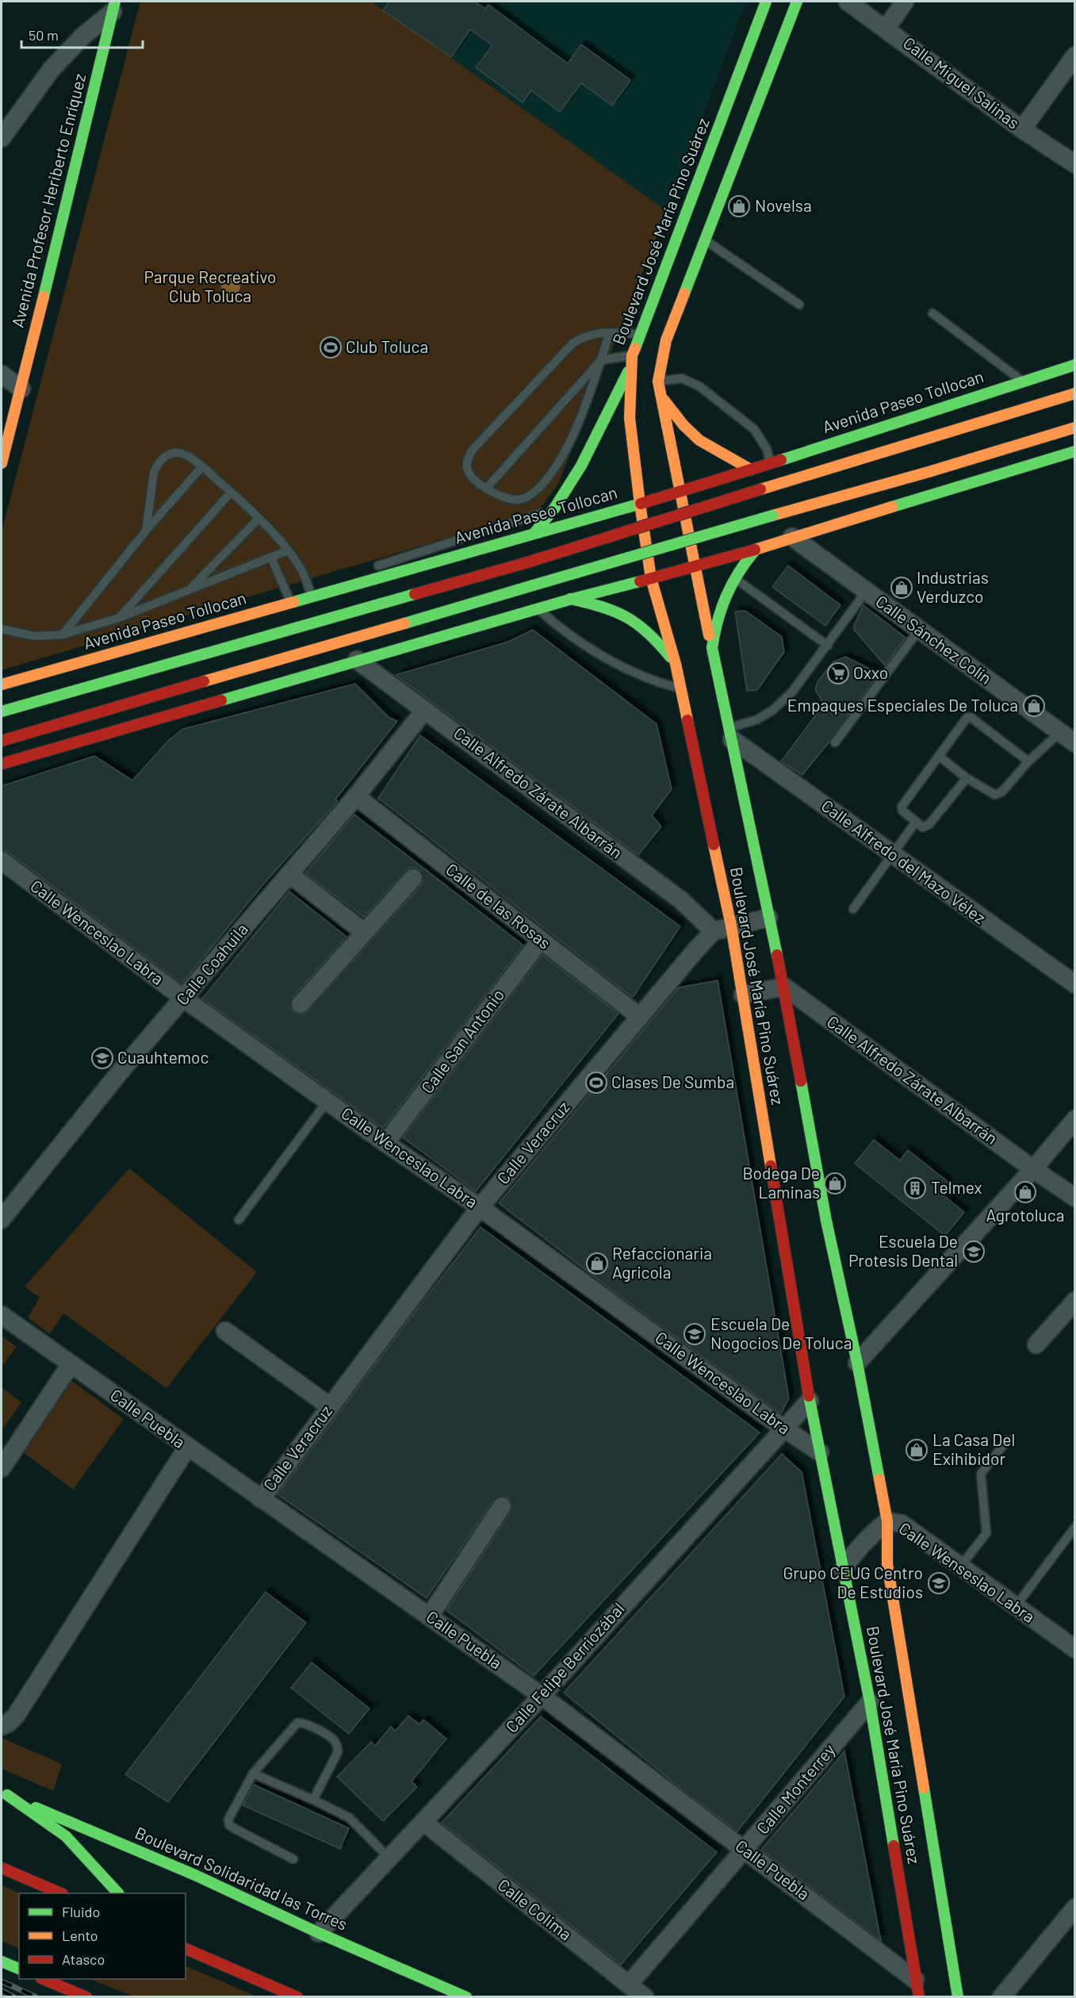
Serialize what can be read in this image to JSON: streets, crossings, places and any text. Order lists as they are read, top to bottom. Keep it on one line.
{"streets":{"main road":["Avenida Profesor Heriberto Enríquez","Boulevard José María Pino Suárez","Avenida Paseo Tollocan","Boulevard Solidaridad las Torres"],"street":["Calle Miguel Salinas","Calle Sánchez Colín","Calle Alfredo Zárate Albarrán","Calle Alfredo del Mazo Vélez","Calle de las Rosas","Calle Wenceslao Labra","Calle Coahuila","Calle San Antonio","Calle Veracruz","Calle Puebla","Calle Wenseslao Labra","Calle Felipe Berriozábal","Calle Monterrey","Calle Colima"]},"crossings":[["Boulevard José María Pino Suárez","Avenida Paseo Tollocan"],["Boulevard José María Pino Suárez","Calle Alfredo Zárate Albarrán"],["Boulevard José María Pino Suárez","Calle Alfredo del Mazo Vélez"],["Boulevard José María Pino Suárez","Calle Wenceslao Labra"],["Boulevard José María Pino Suárez","Calle Puebla"],["Boulevard José María Pino Suárez","Calle Wenseslao Labra"],["Boulevard José María Pino Suárez","Calle Felipe Berriozábal"],["Boulevard José María Pino Suárez","Calle Monterrey"],["Calle Alfredo Zárate Albarrán","Calle Coahuila"],["Calle Alfredo Zárate Albarrán","Calle Veracruz"],["Calle de las Rosas","Calle Coahuila"],["Calle de las Rosas","Calle San Antonio"],["Calle de las Rosas","Calle Veracruz"],["Calle Wenceslao Labra","Calle Coahuila"],["Calle Wenceslao Labra","Calle San Antonio"],["Calle Wenceslao Labra","Calle Veracruz"],["Calle Wenceslao Labra","Calle Felipe Berriozábal"],["Calle Veracruz","Calle Puebla"],["Calle Puebla","Calle Felipe Berriozábal"],["Calle Puebla","Calle Monterrey"],["Calle Felipe Berriozábal","Boulevard Solidaridad las Torres"],["Calle Felipe Berriozábal","Calle Colima"],["Calle Monterrey","Calle Colima"]],"parks":["Parque Recreativo Club Toluca"],"places":{"shop":["Novelsa","Industrias Verduzco","Empaques Especiales De Toluca","Bodega De Laminas","Agrotoluca","Refaccionaria Agricola","La Casa Del Exihibidor"],"sports":["Club Toluca","Clases De Sumba"],"supermarket":["Oxxo"],"school or university":["Cuauhtemoc","Escuela De Protesis Dental","Escuela De Nogocios De Toluca","Grupo CEUG Centro De Estudios"],"building":["Telmex"]},"legend":["Fluido","Lento","Atasco"],"scale_bar":"50 m"}
